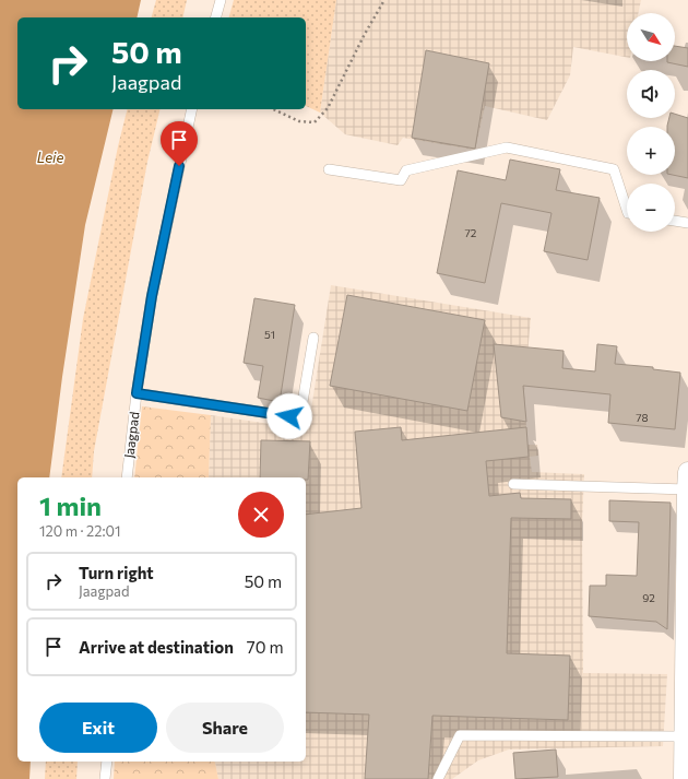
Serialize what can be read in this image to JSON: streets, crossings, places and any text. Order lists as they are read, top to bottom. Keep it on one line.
{"streets":{"lane":["Jaagpad"]},"water":["Leie"],"house_numbers":["72","51","78","92"],"north":"bottom right","page":{"map_buttons":["+","−"],"turn":["50 m","Jaagpad"],"heading":["1 min","120 m · 22:01"],"list":[{"name":"Turn right","note":"Jaagpad","value":"50 m"},{"name":"Arrive at destination","value":"70 m"}],"buttons":["Exit","Share"]}}
